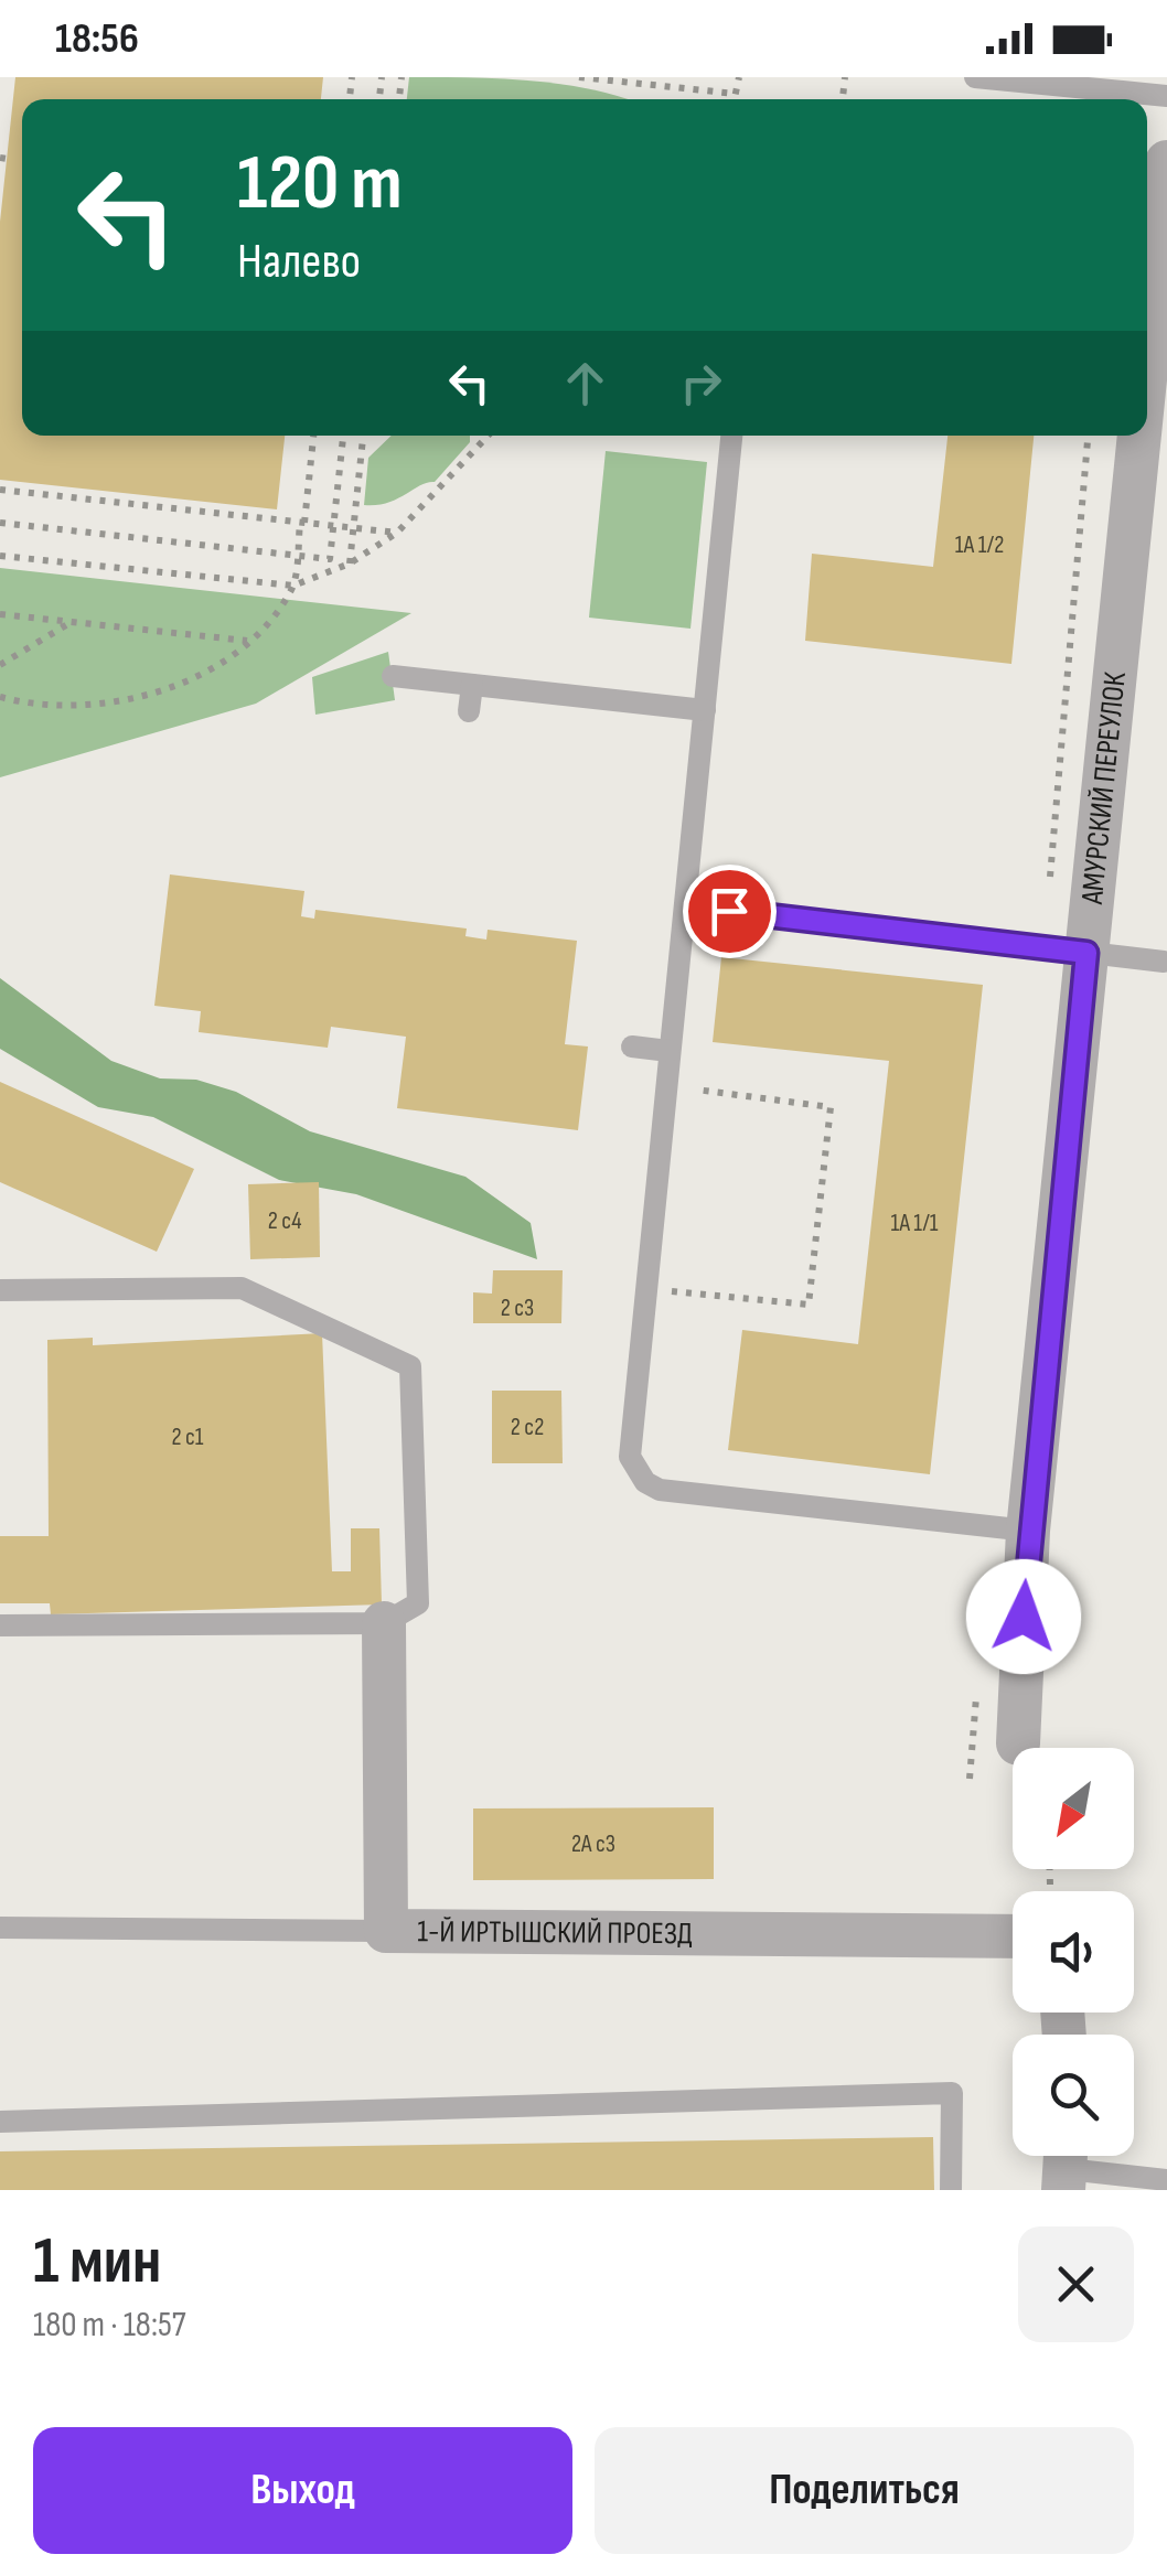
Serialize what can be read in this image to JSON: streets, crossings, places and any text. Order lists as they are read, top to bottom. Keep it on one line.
{"streets":{"street":["АМУРСКИЙ ПЕРЕУЛОК","1-Й ИРТЫШСКИЙ ПРОЕЗД"]},"house_numbers":["1А 1/2","2 c4","1А 1/1","2 c3","2 c2","2 c1","2А с3"],"north":"bottom left","page":{"status":"18:56","turn":["120 m","Налево"],"heading":["1 мин","180 m · 18:57"],"buttons":["Выход","Поделиться"]}}
